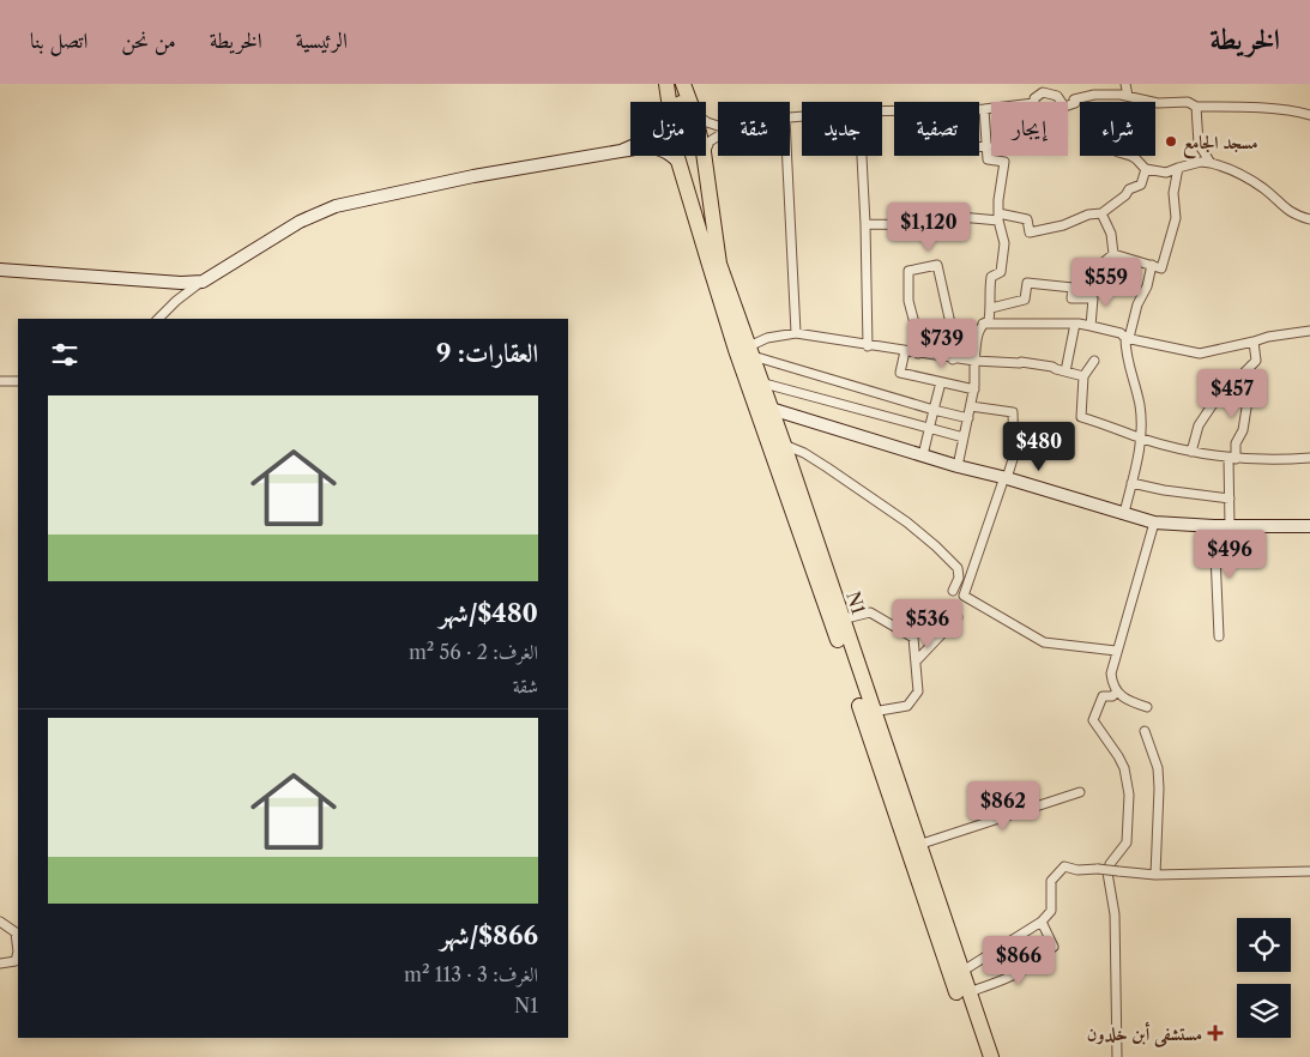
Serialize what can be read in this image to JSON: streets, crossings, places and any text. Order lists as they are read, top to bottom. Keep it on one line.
{"streets":{"highway":["N1"]},"places":{"other":["مسجد الجامع"],"health":["مستشفى أبن خلدون"]},"page":{"header":"الخريطة","nav":["الرئيسية","الخريطة","من نحن","اتصل بنا"],"chip":["شراء","إيجار","تصفية","جديد","شقة","منزل"],"price":["$1,120","$559","$739","$457","$480","$496","$536","$862","$866"],"heading":"العقارات: 9","list":[{"name":"$480/شهر","note":"الغرف: 2 · 56 m² · شقة"},{"name":"$866/شهر","note":"الغرف: 3 · 113 m² · N1"}]}}
